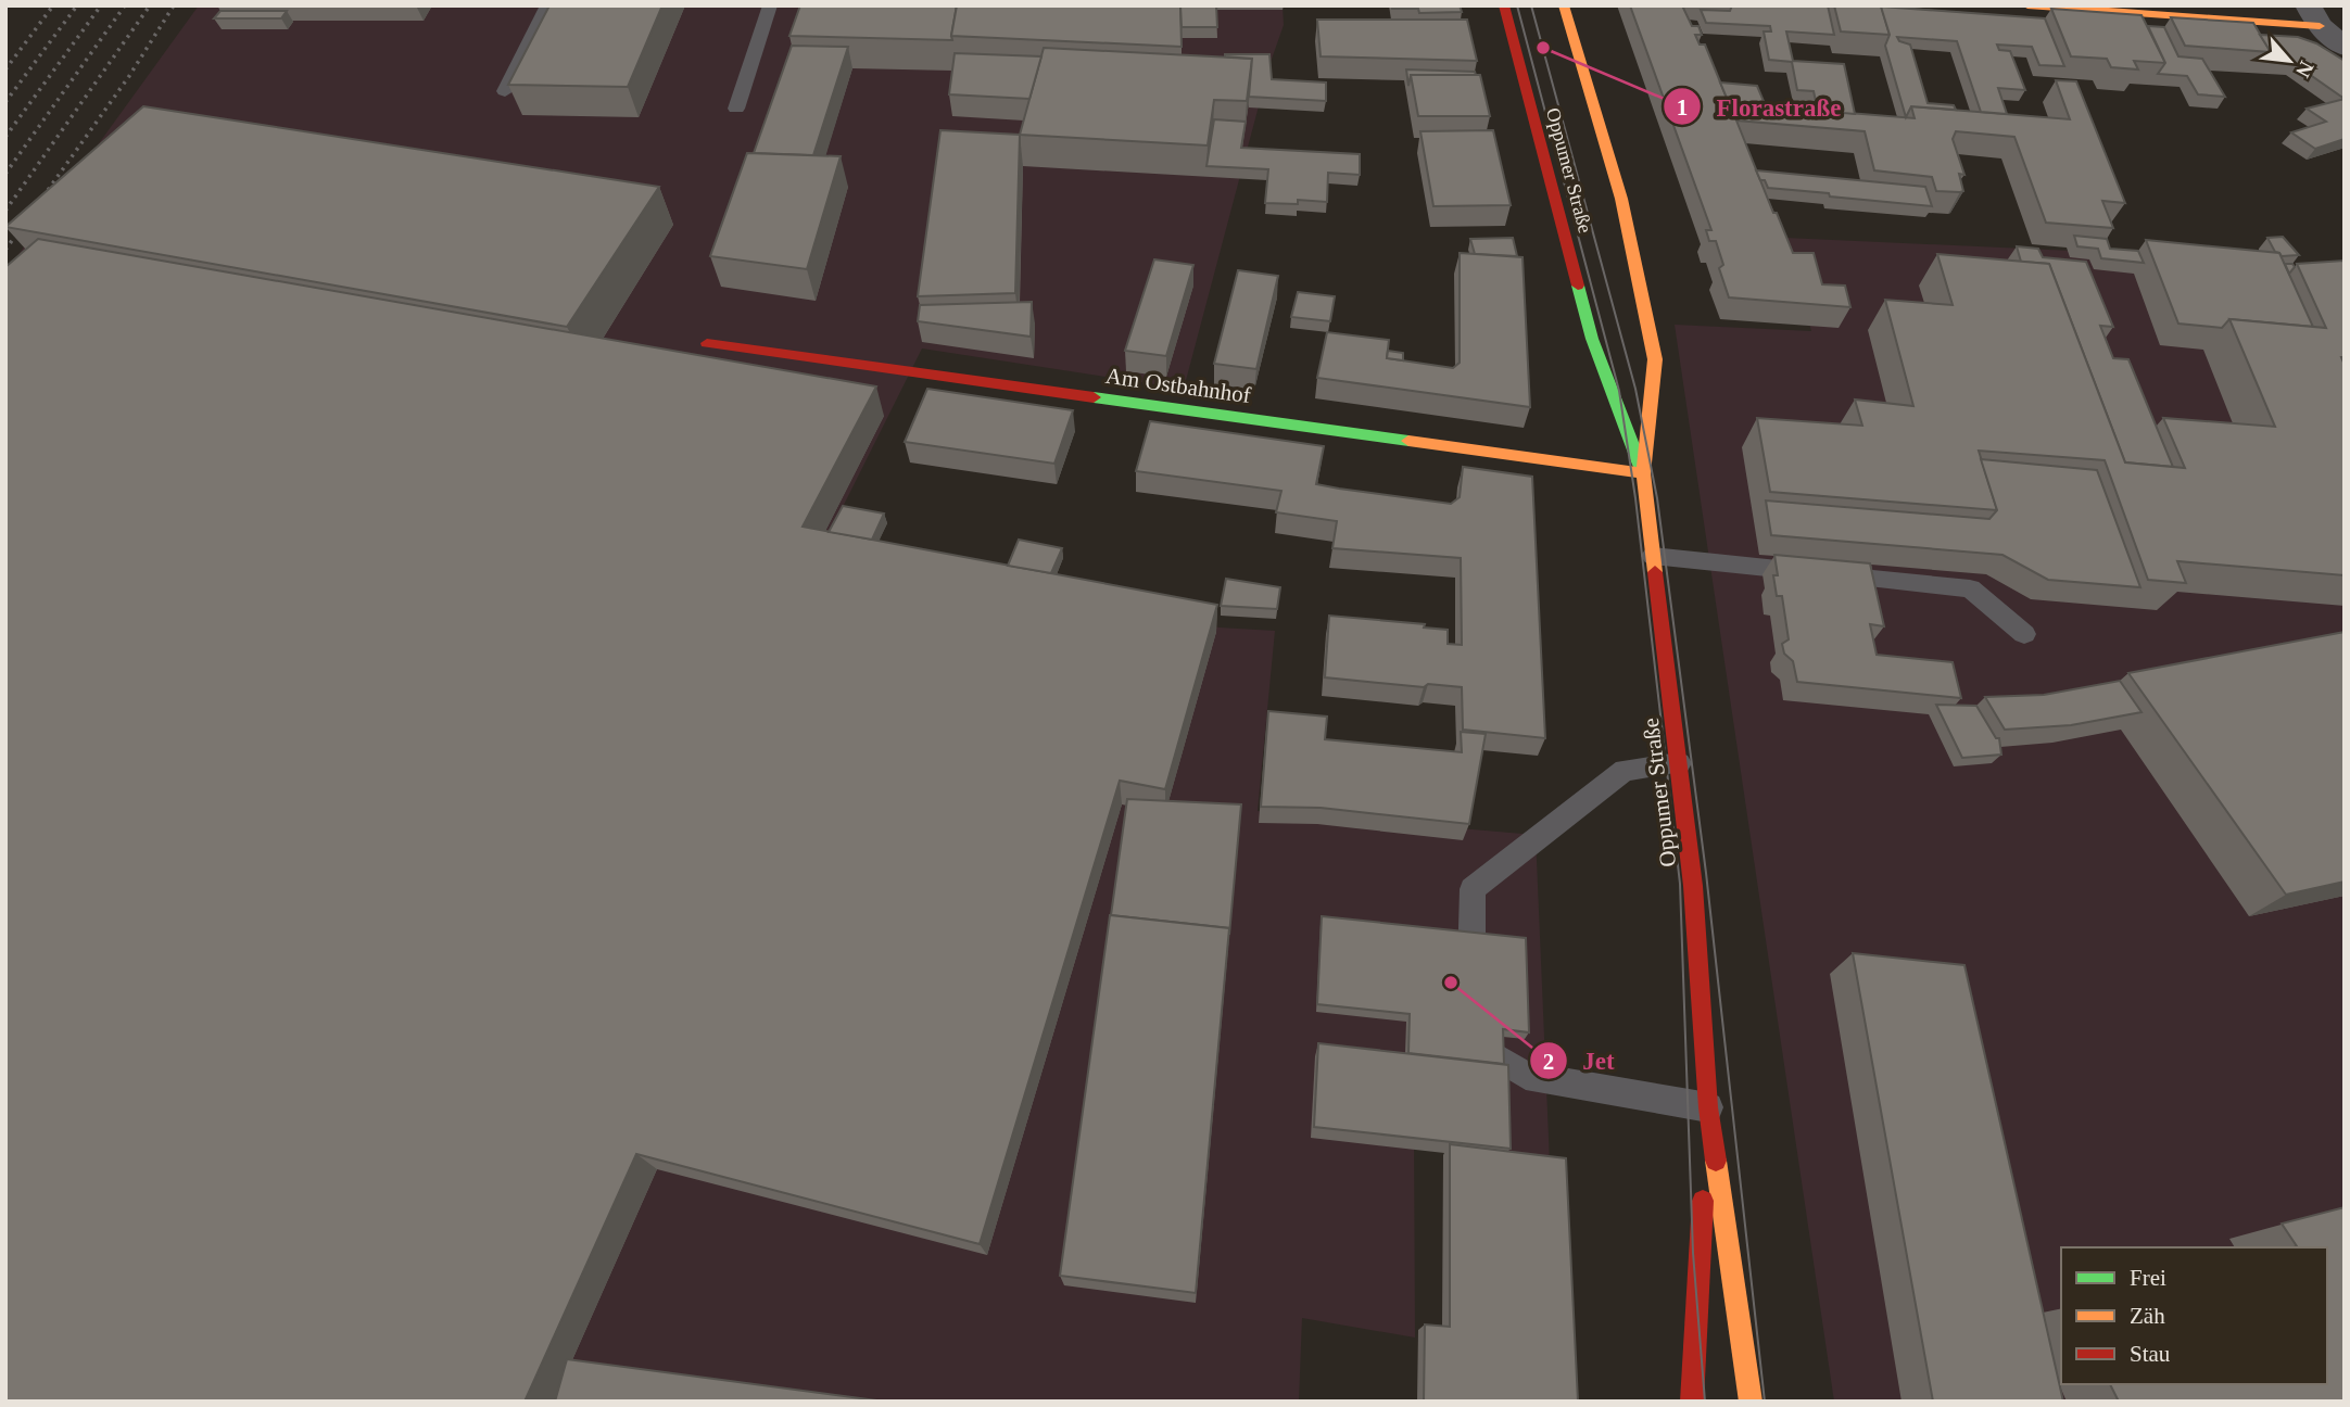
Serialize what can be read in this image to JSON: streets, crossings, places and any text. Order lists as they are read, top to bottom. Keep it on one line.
{"streets":{"main road":["Oppumer Straße","Am Ostbahnhof"]},"crossings":[["Oppumer Straße","Am Ostbahnhof"]],"places":["Florastraße","Jet"],"legend":["Frei","Zäh","Stau"],"north":"bottom right"}
